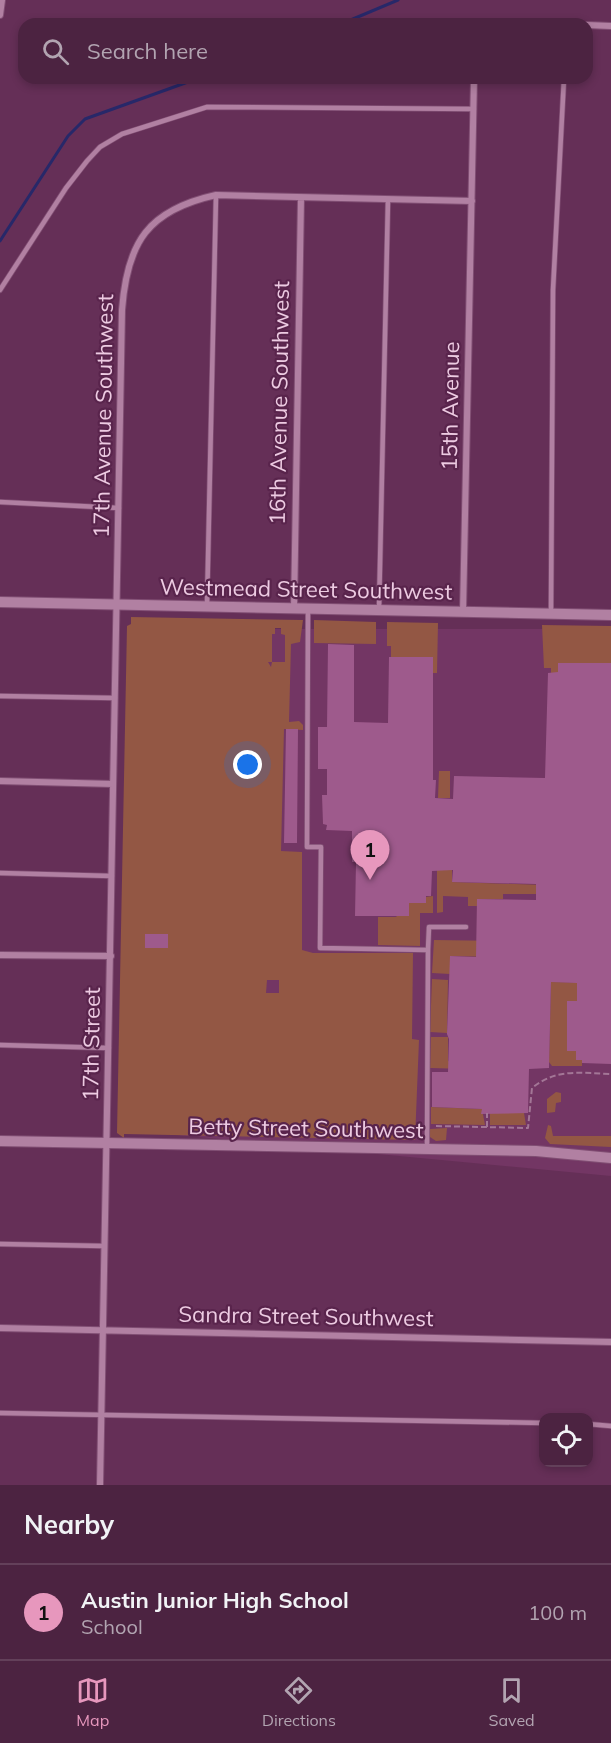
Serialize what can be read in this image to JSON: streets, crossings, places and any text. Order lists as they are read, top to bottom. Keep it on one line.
{"streets":{"street":["16th Avenue Southwest","15th Avenue","17th Avenue Southwest","Westmead Street Southwest","17th Street","Betty Street Southwest","Sandra Street Southwest"]},"crossings":[["16th Avenue Southwest","17th Avenue Southwest"],["16th Avenue Southwest","Westmead Street Southwest"],["15th Avenue","17th Avenue Southwest"],["15th Avenue","Westmead Street Southwest"],["17th Avenue Southwest","Westmead Street Southwest"],["17th Avenue Southwest","17th Street"],["Westmead Street Southwest","17th Street"],["17th Street","Betty Street Southwest"],["17th Street","Sandra Street Southwest"]],"page":{"search":"Search here","pins":"1","heading":"Nearby","list":[{"mark":"1","name":"Austin Junior High School","note":"School","value":"100 m"}],"nav":["Map","Directions","Saved"]}}
